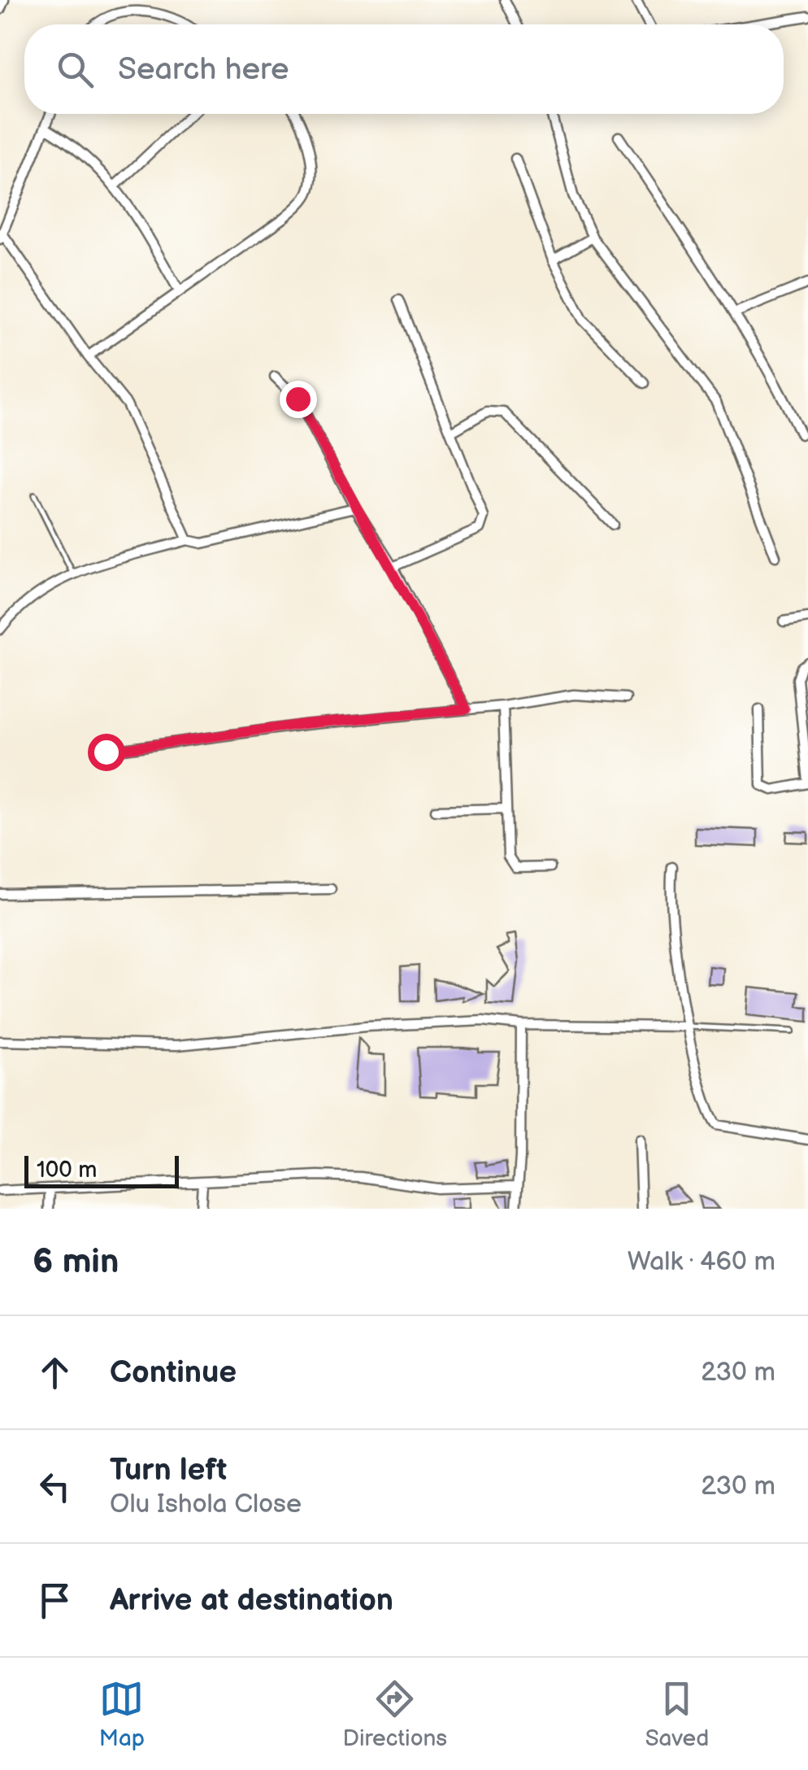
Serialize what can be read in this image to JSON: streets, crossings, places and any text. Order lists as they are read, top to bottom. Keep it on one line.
{"scale_bar":"100 m","page":{"search":"Search here","scale":"100 m","heading":["6 min","Walk · 460 m"],"list":[["Continue","230 m"],["Turn left","Olu Ishola Close","230 m"],"Arrive at destination"],"nav":["Map","Directions","Saved"]}}
